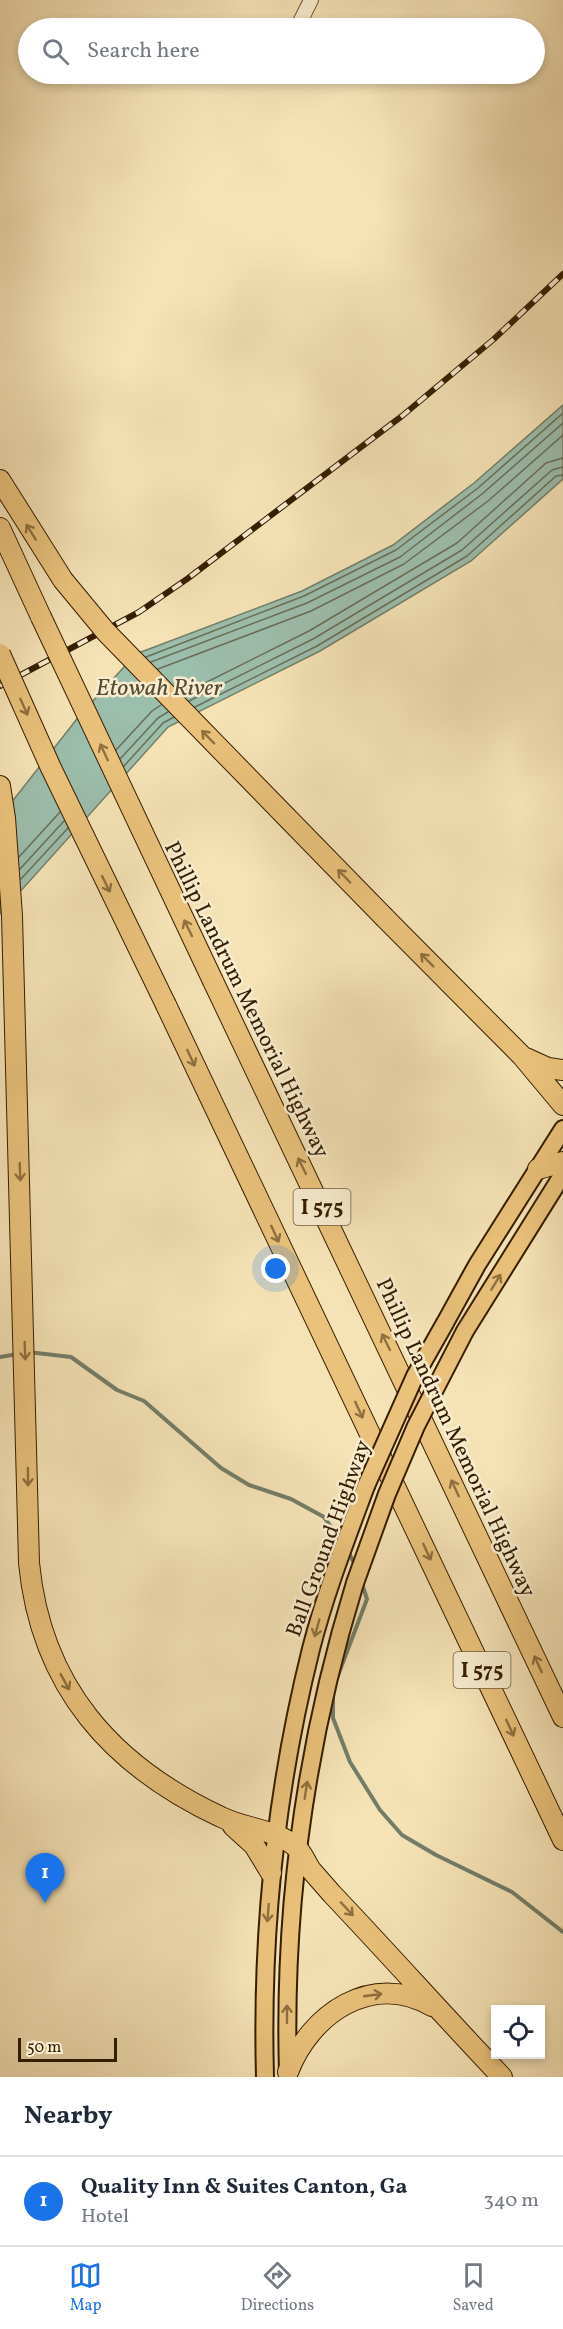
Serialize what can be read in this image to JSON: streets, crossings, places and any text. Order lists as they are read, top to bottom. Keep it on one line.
{"streets":{"highway":["Phillip Landrum Memorial Highway","I 575"],"main road":["Ball Ground Highway"]},"water":["Etowah River"],"scale_bar":"50 m","page":{"search":"Search here","pins":"1","scale":"50 m","heading":"Nearby","list":[{"mark":"1","name":"Quality Inn & Suites Canton, Ga","note":"Hotel","value":"340 m"}],"nav":["Map","Directions","Saved"]}}
